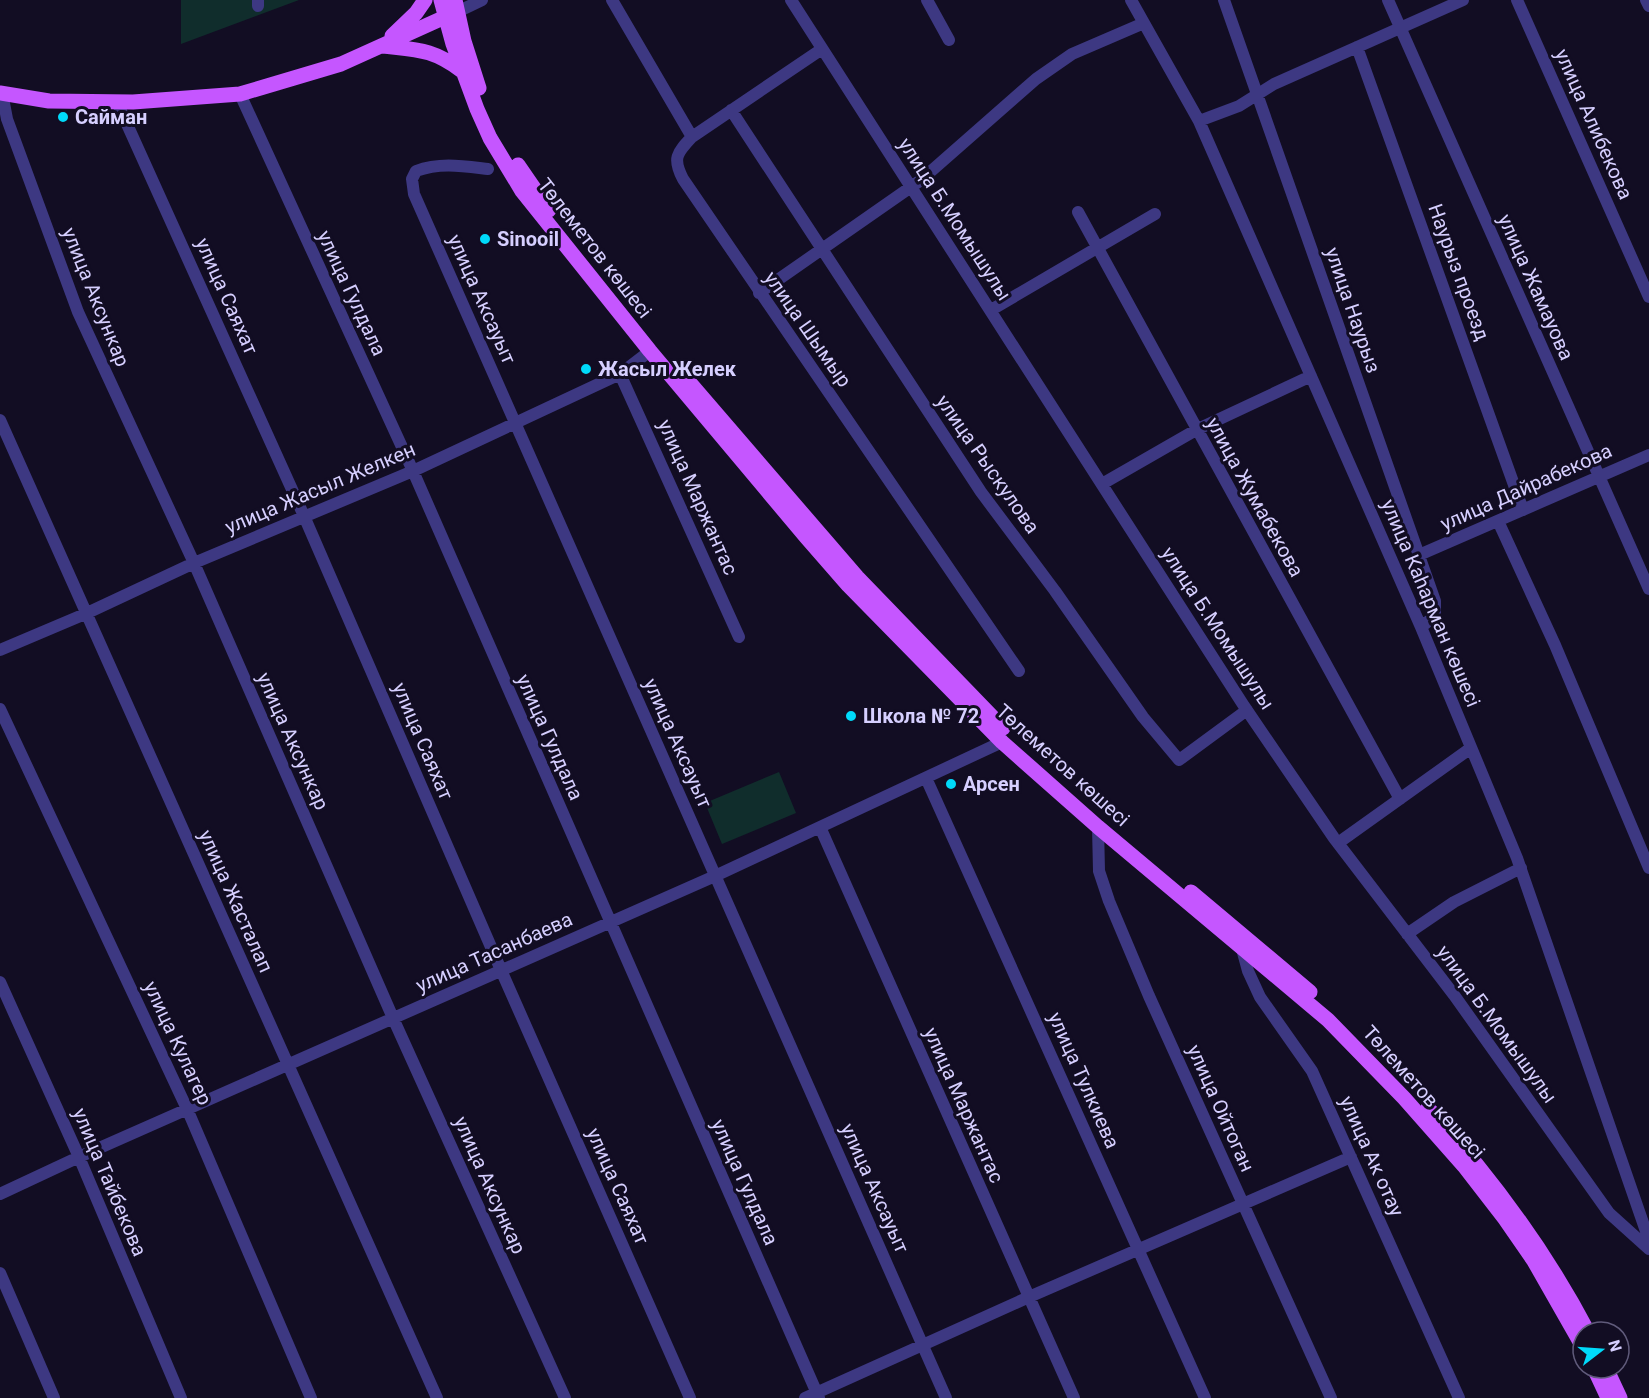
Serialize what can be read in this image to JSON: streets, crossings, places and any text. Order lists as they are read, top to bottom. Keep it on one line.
{"streets":{"main road":["Төлеметов көшесі"],"street":["улица Алибекова","улица Б.Момышулы","Наурыз проезд","улица Жамауова","улица Гулдала","улица Саяхат","улица Аксункар","улица Аксауыт","улица Наурыз","улица Шымыр","улица Рыскулова","улица Дайрабекова","улица Жасыл Желкен","улица Маржантас","улица Жумабекова","улица Каһарман көшесі","улица Жасталап","улица Тасанбаева","улица Кулагер","улица Тулкиева","улица Ойтоган","улица Ак отау","улица Тайбекова"]},"crossings":[["улица Б.Момышулы","улица Рыскулова"],["Төлеметов көшесі","улица Жасыл Желкен"],["Төлеметов көшесі","улица Тасанбаева"],["Төлеметов көшесі","улица Ойтоган"],["Төлеметов көшесі","улица Ак отау"],["Наурыз проезд","улица Дайрабекова"],["улица Жамауова","улица Дайрабекова"],["улица Гулдала","улица Жасыл Желкен"],["улица Гулдала","улица Тасанбаева"],["улица Саяхат","улица Жасыл Желкен"],["улица Саяхат","улица Тасанбаева"],["улица Аксункар","улица Жасыл Желкен"],["улица Аксункар","улица Тасанбаева"],["улица Аксауыт","улица Жасыл Желкен"],["улица Аксауыт","улица Тасанбаева"],["улица Наурыз","улица Дайрабекова"],["улица Наурыз","улица Каһарман көшесі"],["улица Жасыл Желкен","улица Маржантас"],["улица Жасыл Желкен","улица Жасталап"],["улица Маржантас","улица Тасанбаева"],["улица Жасталап","улица Тасанбаева"],["улица Тасанбаева","улица Кулагер"],["улица Тасанбаева","улица Тулкиева"],["улица Тасанбаева","улица Тайбекова"]],"places":["Сайман","Sinooil","Жасыл Желек","Школа № 72","Арсен"],"north":"right"}
